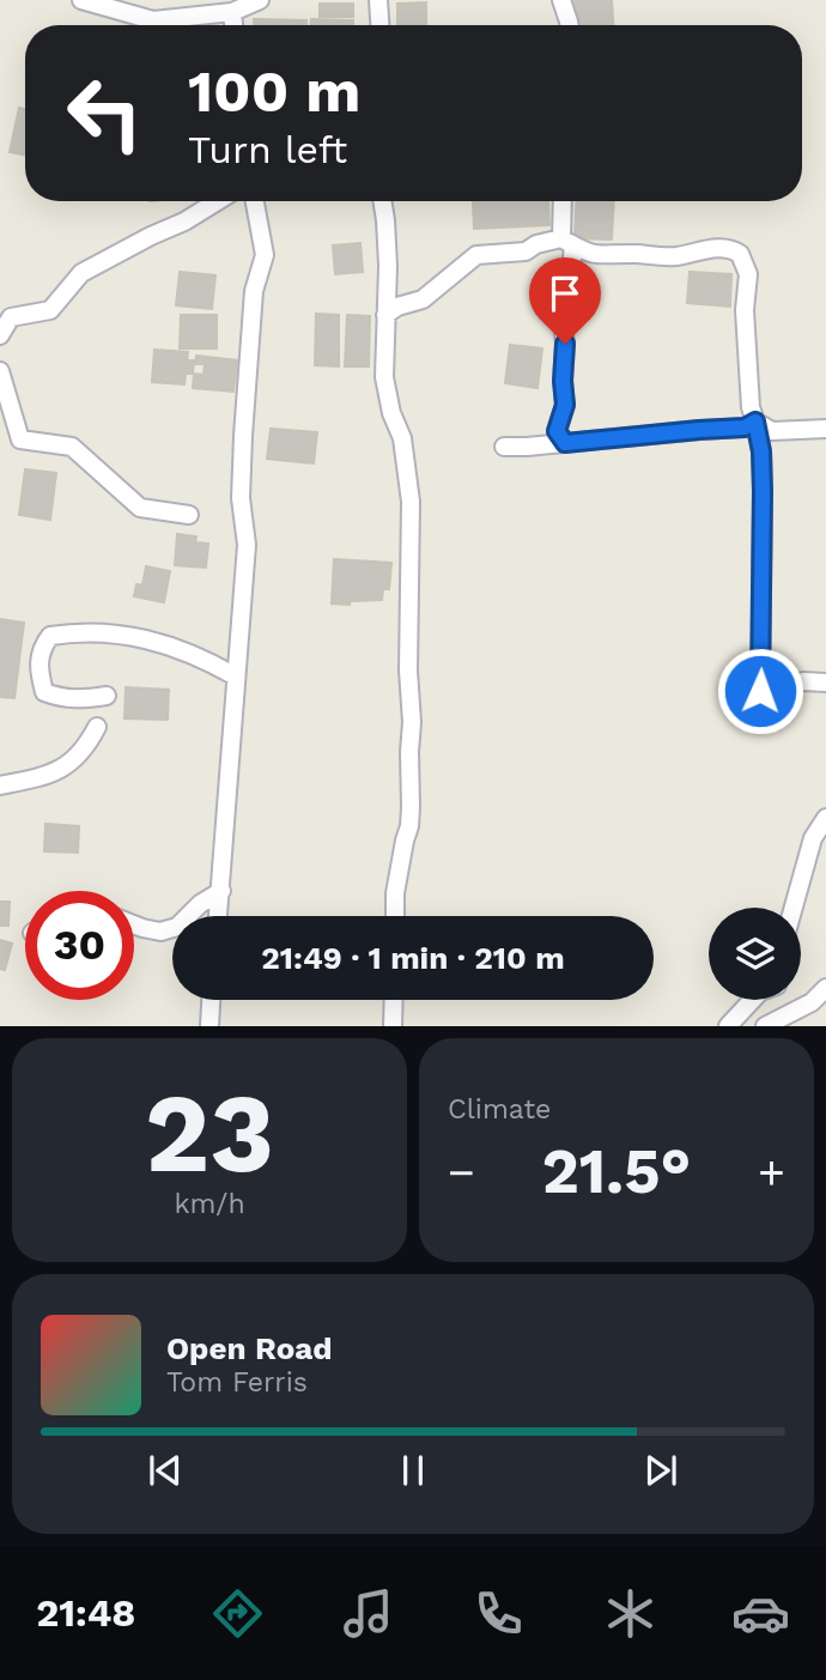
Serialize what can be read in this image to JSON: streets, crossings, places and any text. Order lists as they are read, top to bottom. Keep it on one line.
{"page":{"turn":["100 m","Turn left"],"limit":"30","trip":"21:49 · 1 min · 210 m","tile":[["23","km/h"],"Climate"],"heat":["−","21.5°","+"],"song":["Open Road","Tom Ferris"],"tabs":"21:48"}}
